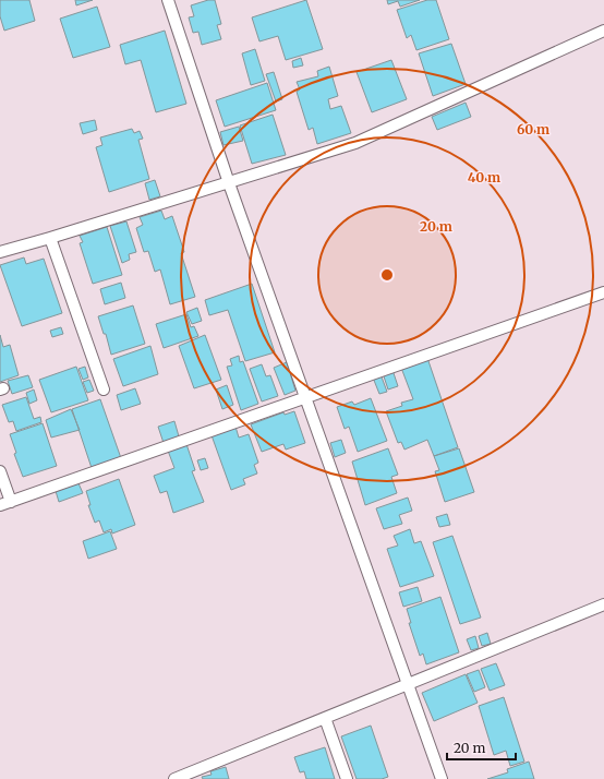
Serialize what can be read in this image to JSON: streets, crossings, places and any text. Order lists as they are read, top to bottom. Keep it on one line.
{"scale_bar":"20 m","rings":["60 m","40 m","20 m"]}
